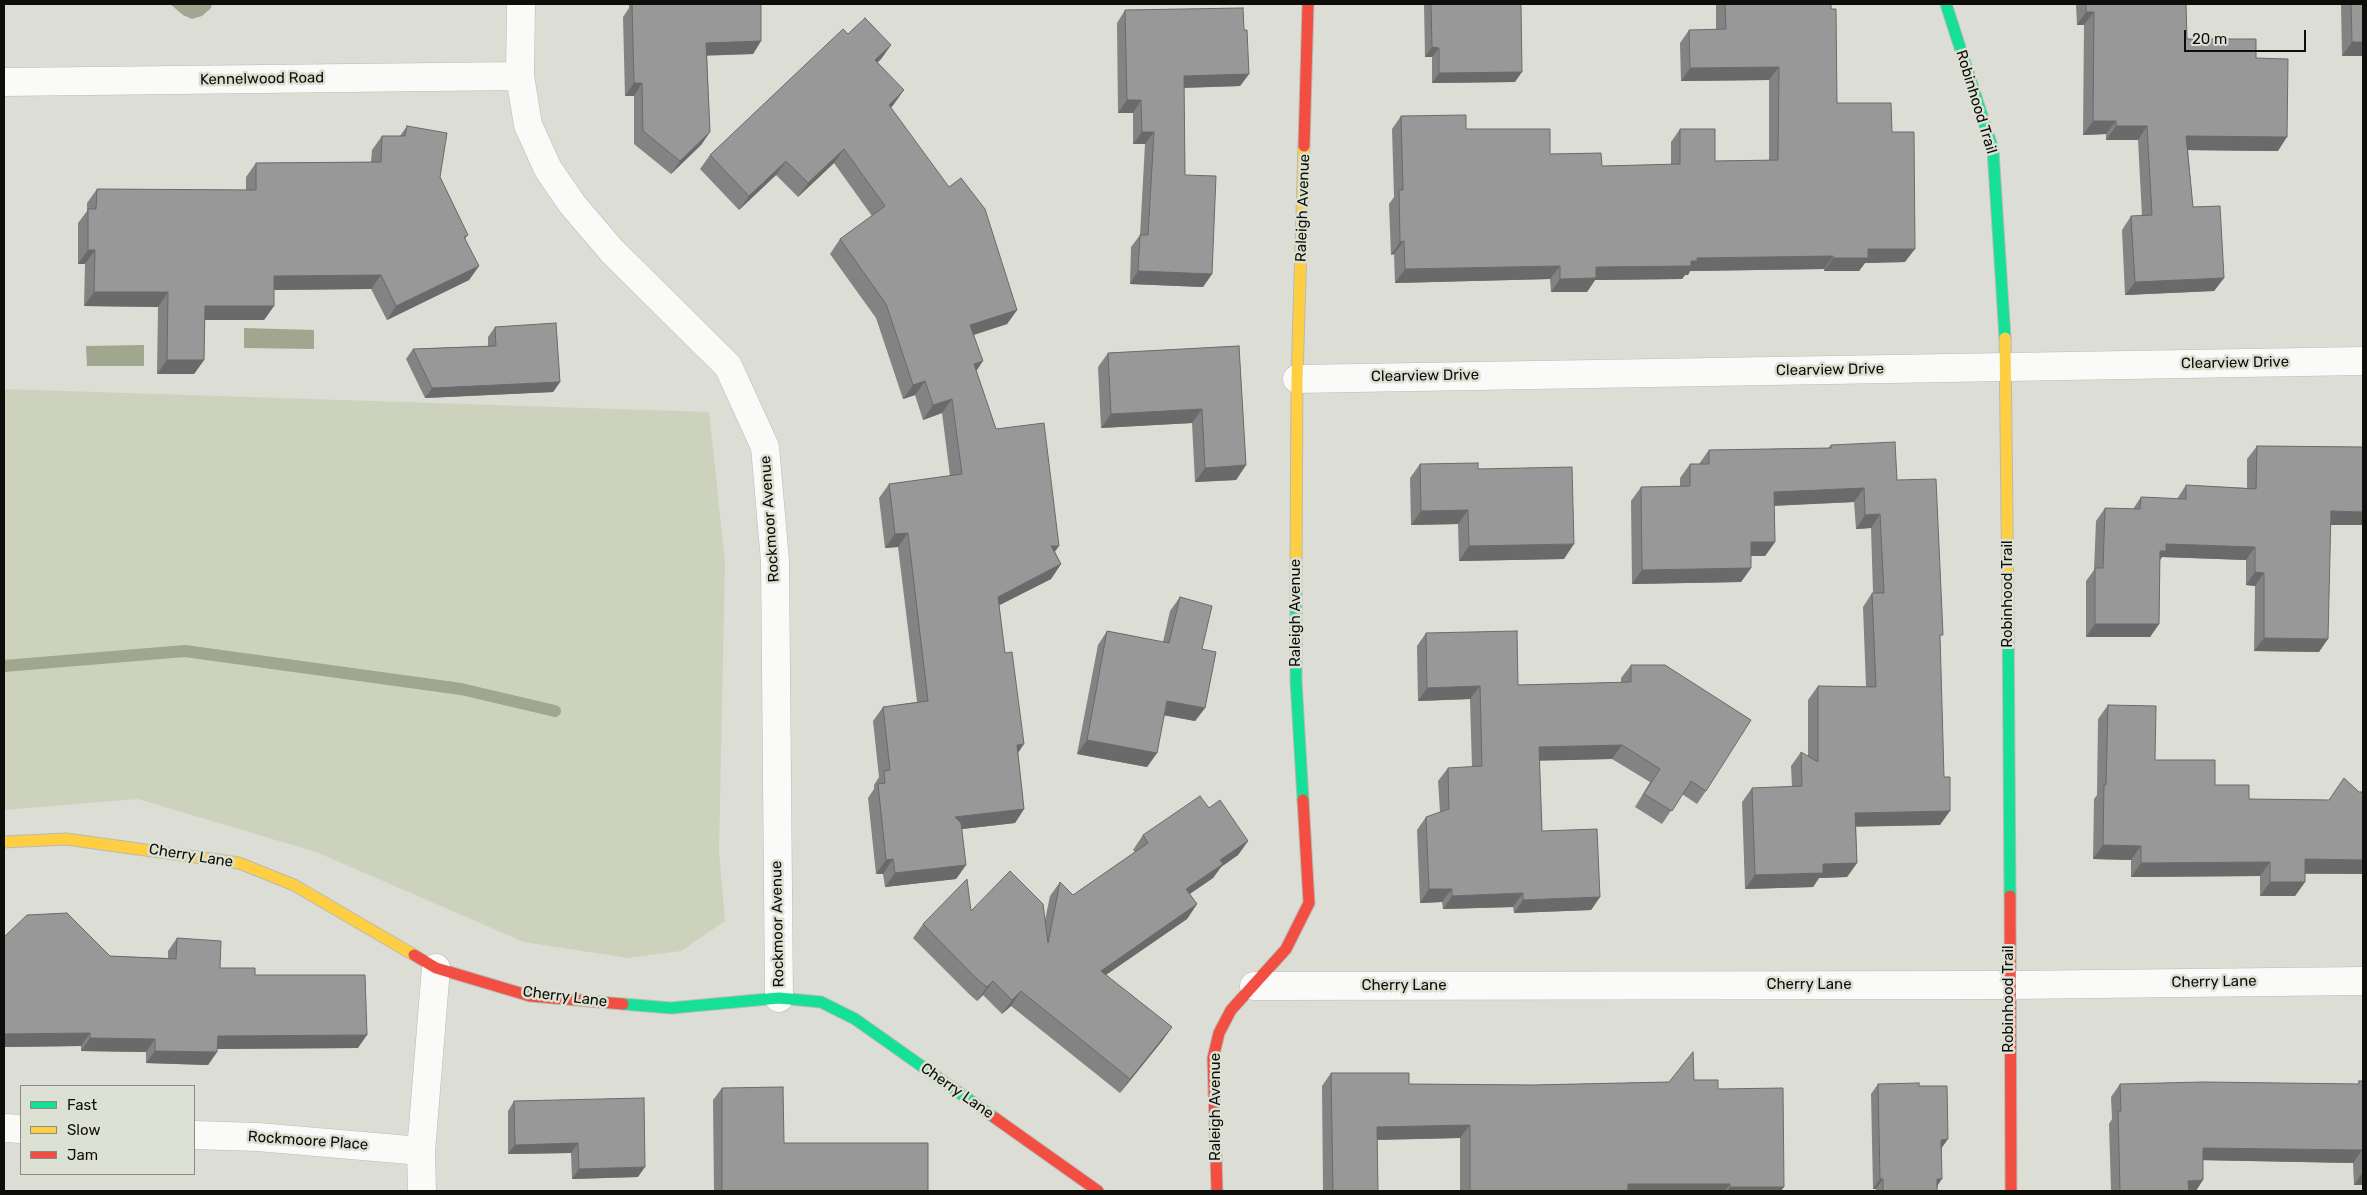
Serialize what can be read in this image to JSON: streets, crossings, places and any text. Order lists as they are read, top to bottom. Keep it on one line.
{"streets":{"street":["Kennelwood Road","Robinhood Trail","Raleigh Avenue","Clearview Drive","Rockmoor Avenue","Cherry Lane","Rockmoore Place"]},"crossings":[["Kennelwood Road","Rockmoor Avenue"],["Robinhood Trail","Clearview Drive"],["Robinhood Trail","Cherry Lane"],["Raleigh Avenue","Clearview Drive"],["Raleigh Avenue","Cherry Lane"],["Rockmoor Avenue","Cherry Lane"]],"legend":["Fast","Slow","Jam"],"scale_bar":"20 m"}
